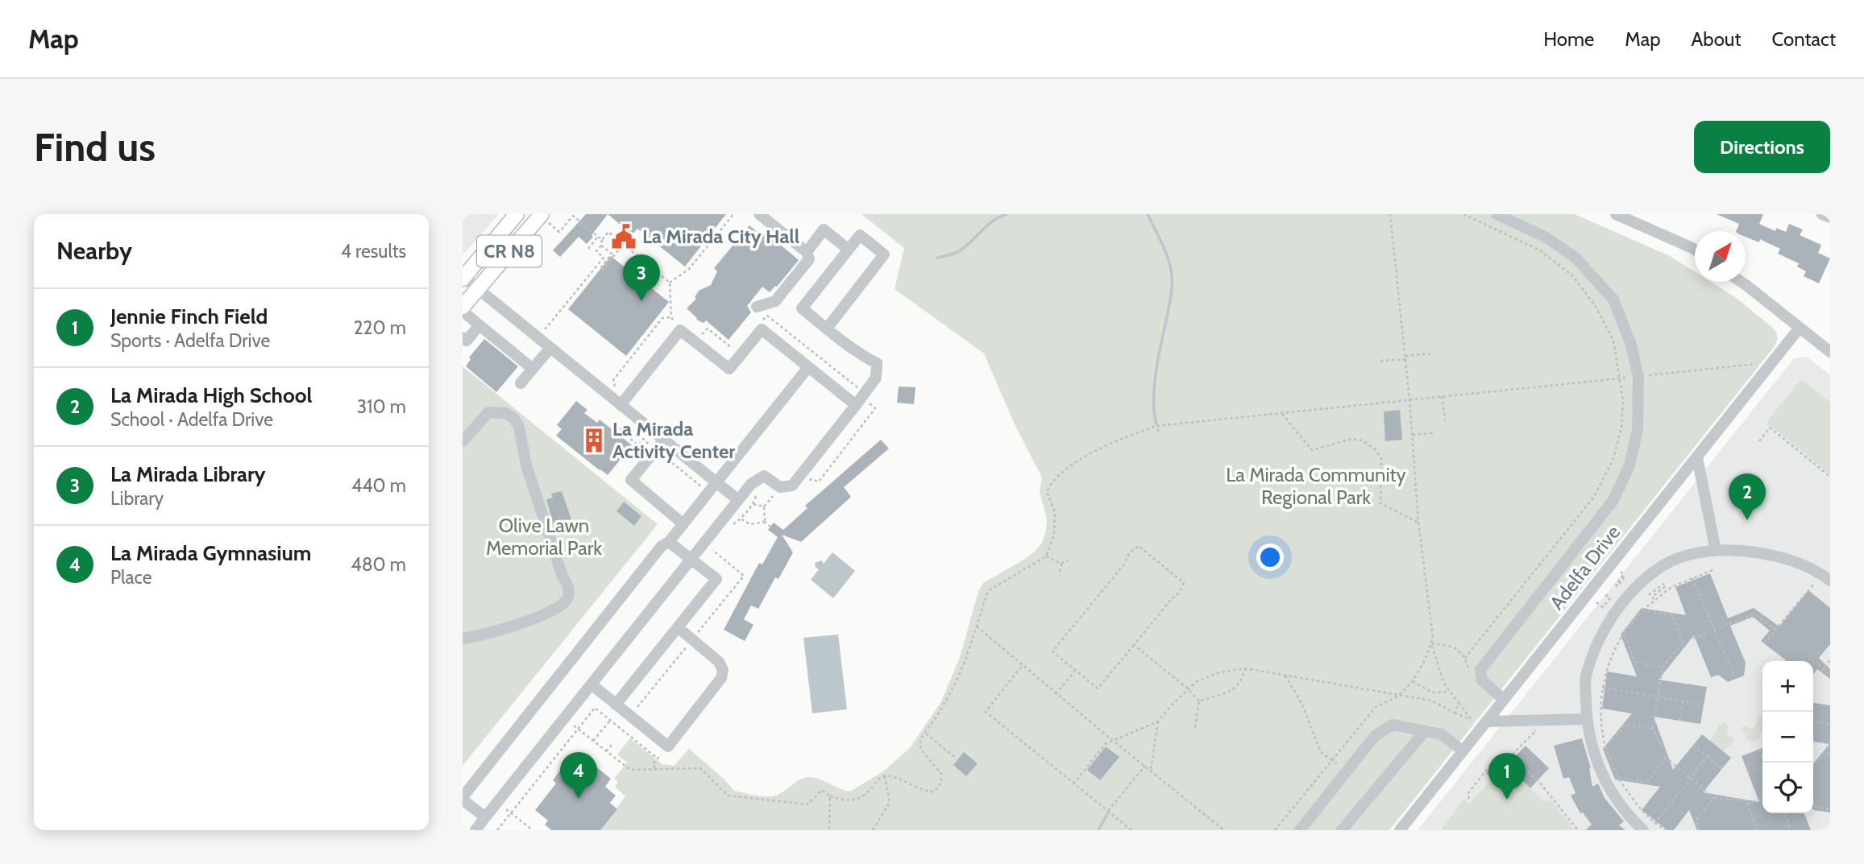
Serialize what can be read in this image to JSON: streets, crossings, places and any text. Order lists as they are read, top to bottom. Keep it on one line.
{"streets":{"main road":["CR N8"],"street":["Adelfa Drive"]},"parks":["La Mirada Community Regional Park","Olive Lawn Memorial Park"],"places":{"public building":["La Mirada City Hall"],"building":["La Mirada Activity Center"]},"north":"top right","page":{"header":"Map","nav":["Home","Map","About","Contact"],"buttons":"Directions","title":"Find us","heading":["Nearby","4 results"],"pins":["3","2","4","1"],"list":[{"mark":"1","name":"Jennie Finch Field","note":"Sports · Adelfa Drive","value":"220 m"},{"mark":"2","name":"La Mirada High School","note":"School · Adelfa Drive","value":"310 m"},{"mark":"3","name":"La Mirada Library","note":"Library","value":"440 m"},{"mark":"4","name":"La Mirada Gymnasium","note":"Place","value":"480 m"}],"map_buttons":["+","−"]}}
